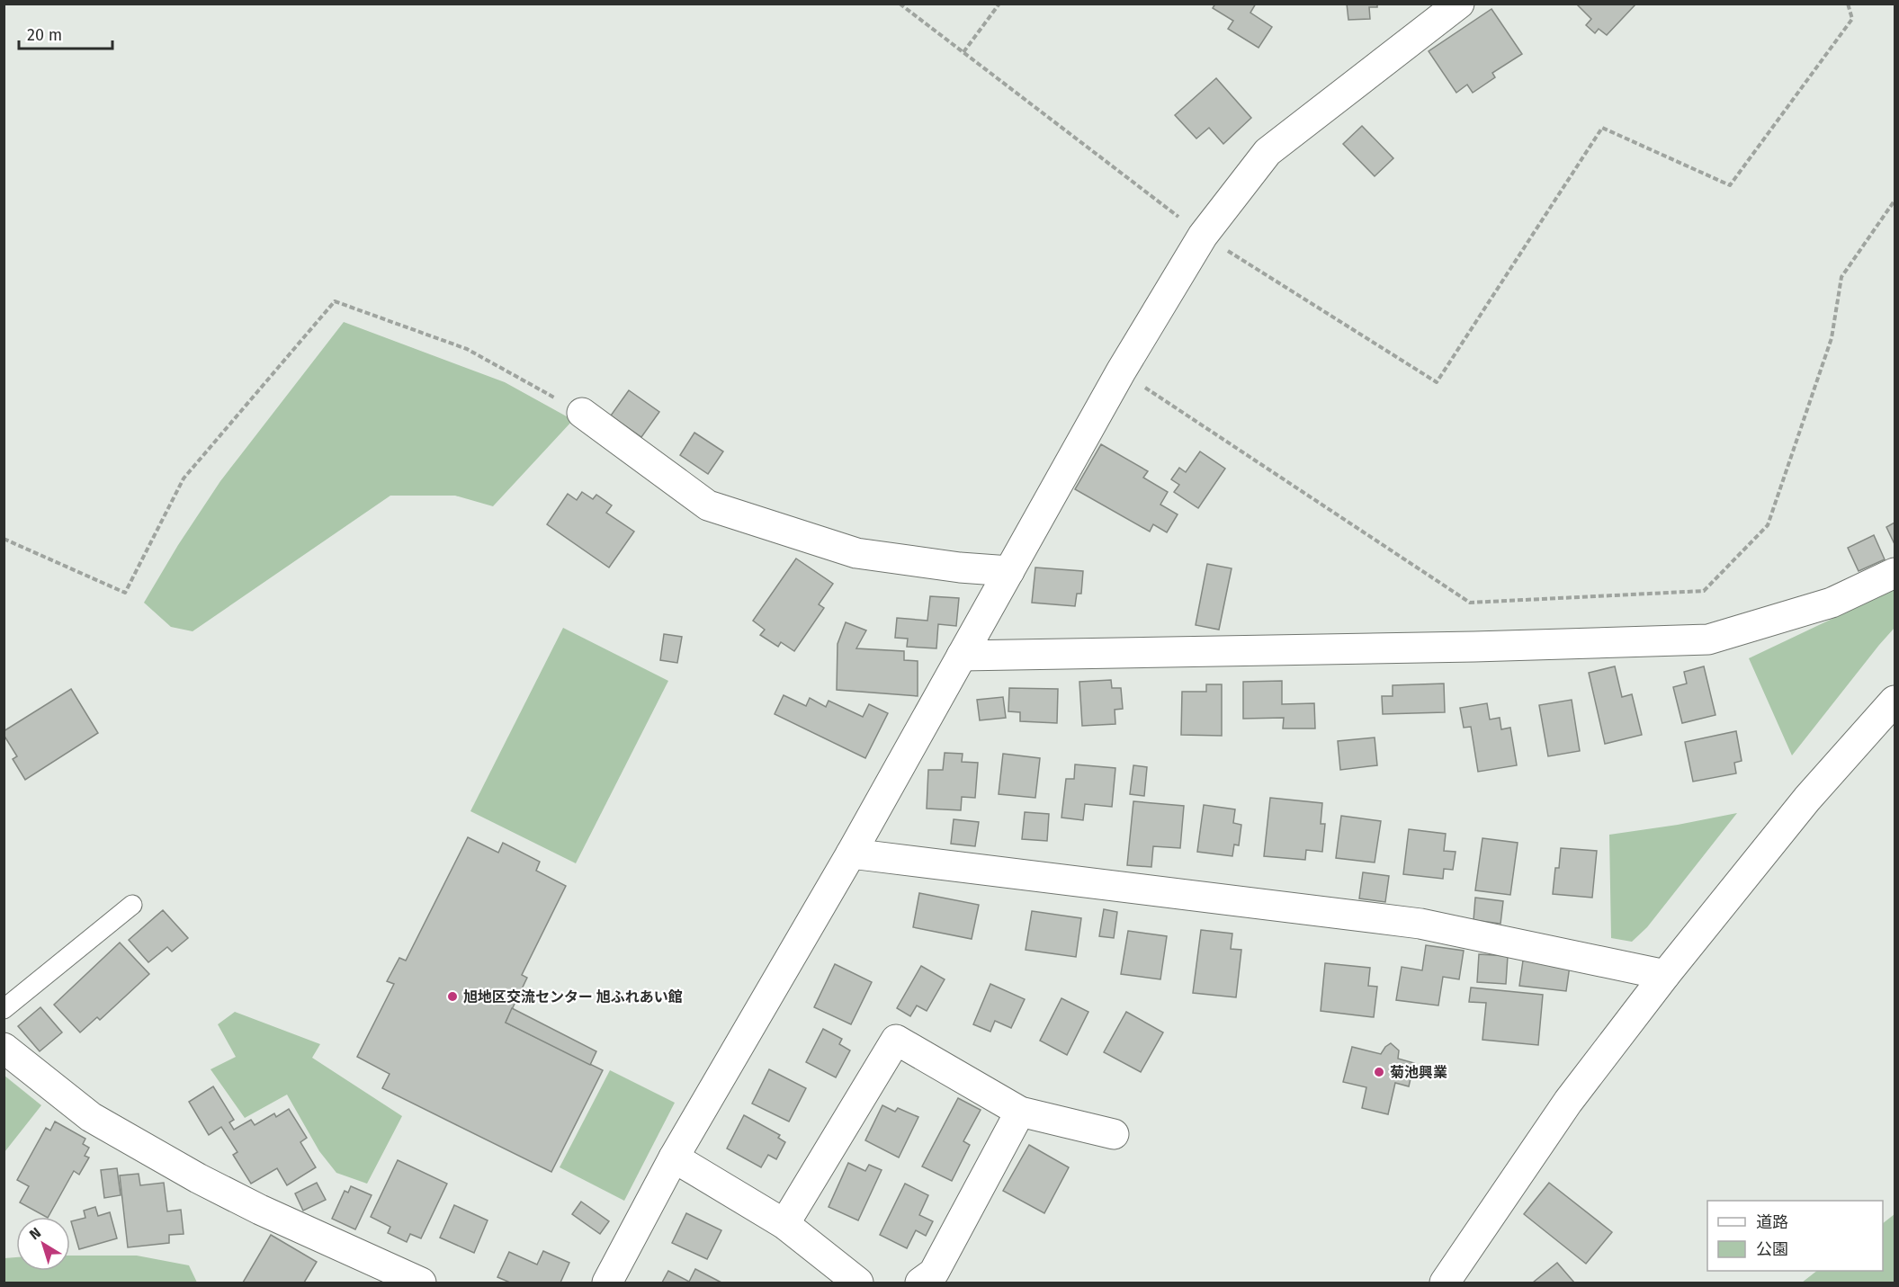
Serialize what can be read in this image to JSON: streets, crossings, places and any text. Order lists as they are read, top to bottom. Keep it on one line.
{"places":["旭地区交流センター 旭ふれあい館","菊池興業"],"legend":["道路","公園"],"scale_bar":"20 m","north":"top left"}
